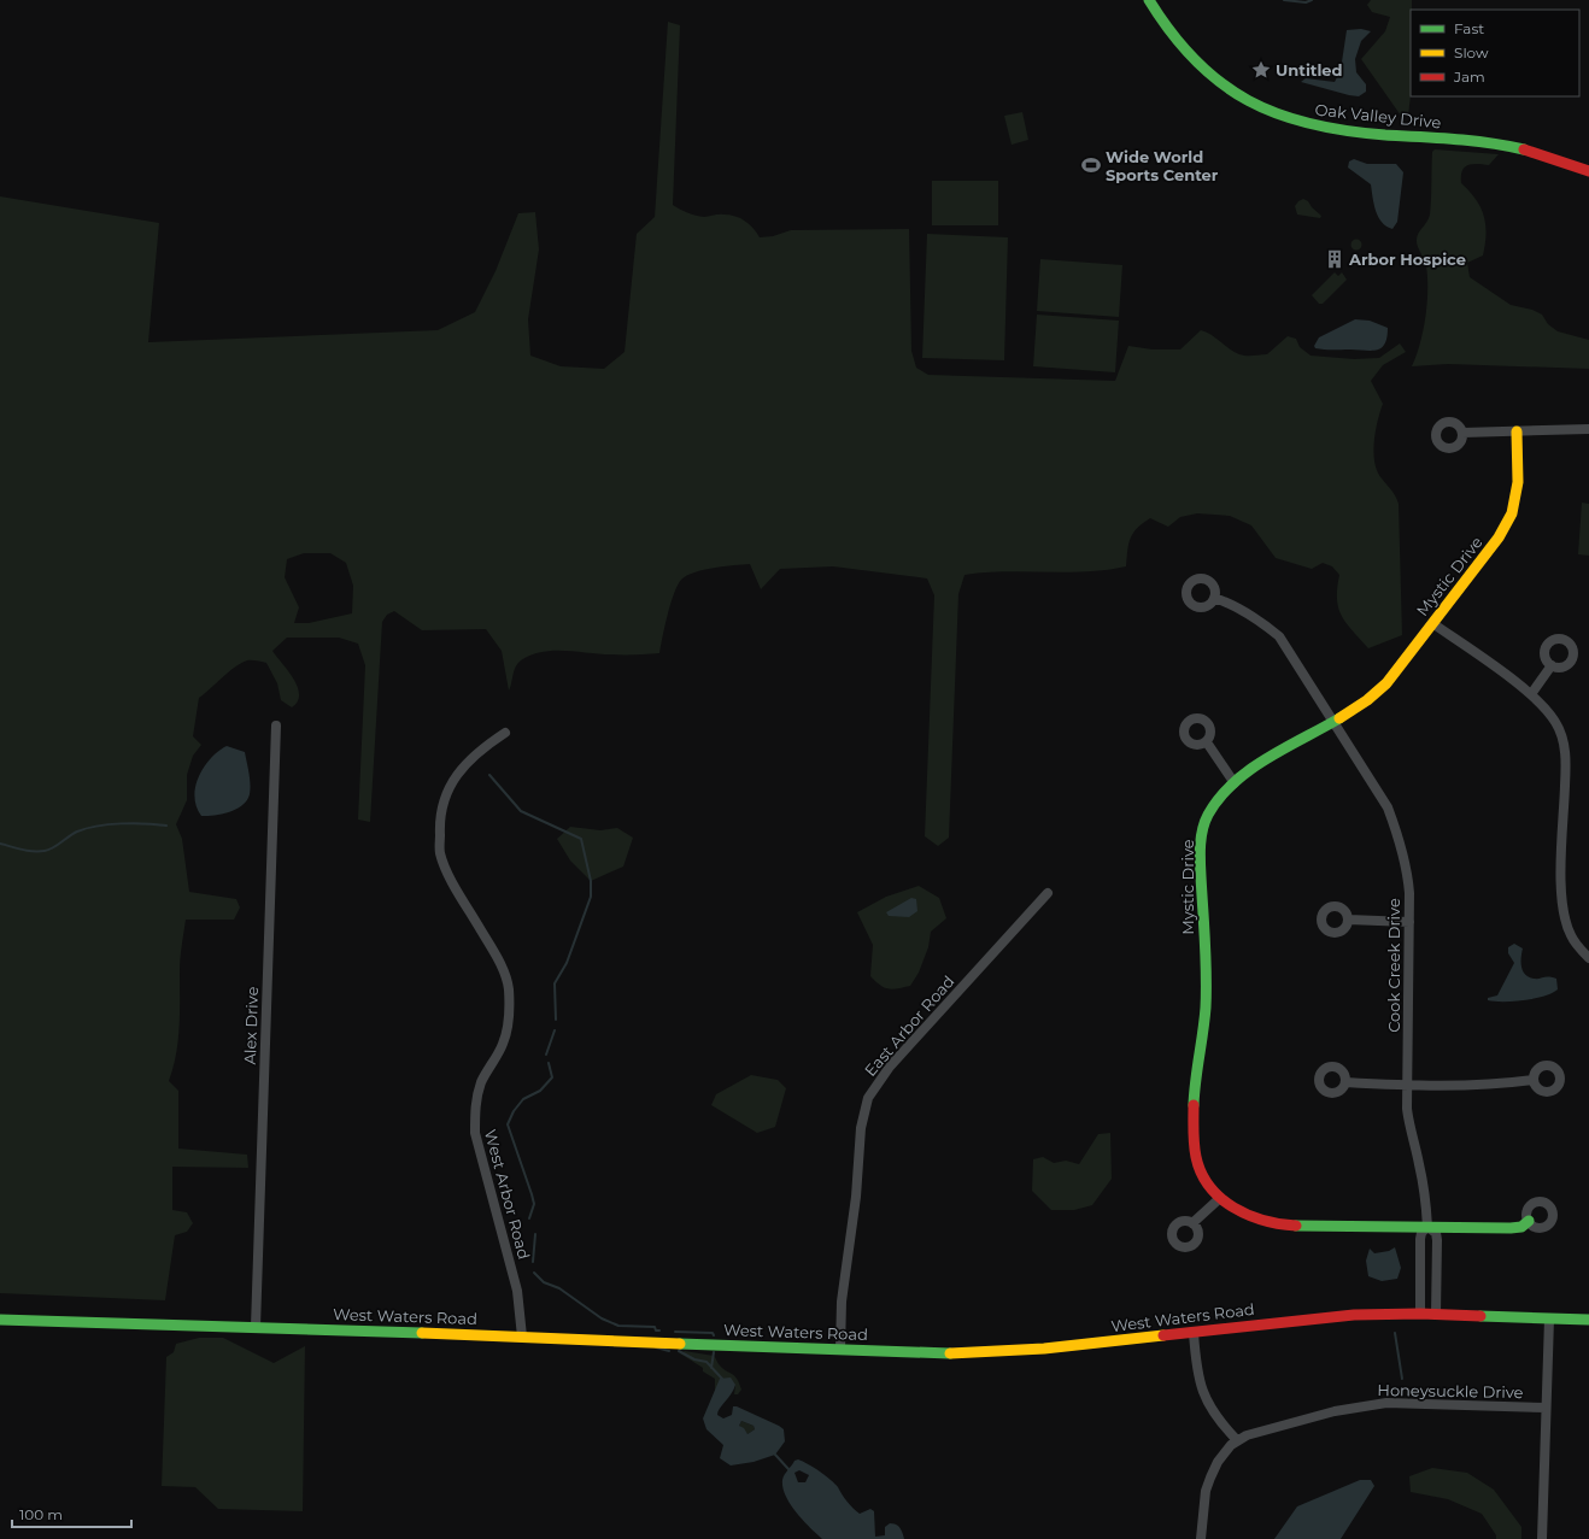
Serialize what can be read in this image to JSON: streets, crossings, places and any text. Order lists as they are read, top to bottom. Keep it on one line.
{"streets":{"street":["Oak Valley Drive","Mystic Drive","Cook Creek Drive","Alex Drive","East Arbor Road","West Arbor Road","West Waters Road","Honeysuckle Drive"]},"crossings":[["Mystic Drive","Cook Creek Drive"],["Cook Creek Drive","West Waters Road"],["Alex Drive","West Waters Road"],["East Arbor Road","West Waters Road"],["West Arbor Road","West Waters Road"]],"places":{"place":["Untitled"],"sports":["Wide World Sports Center"],"building":["Arbor Hospice"]},"legend":["Fast","Slow","Jam"],"scale_bar":"100 m"}
